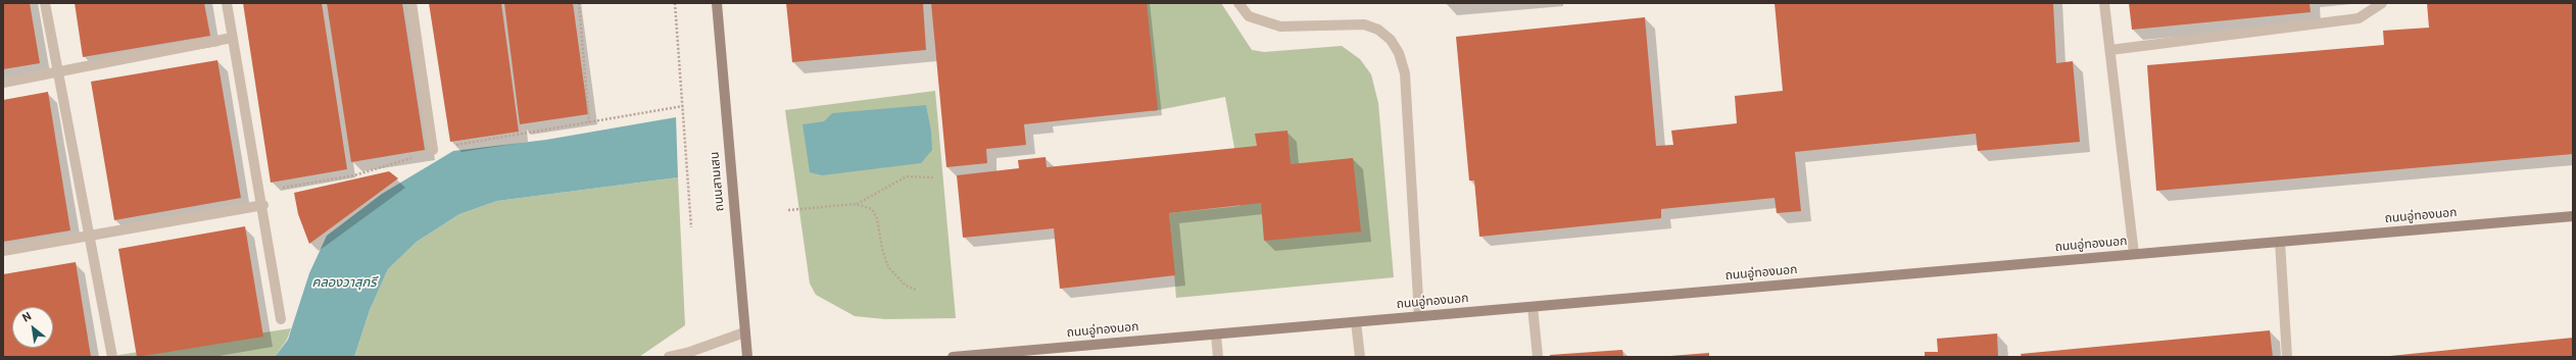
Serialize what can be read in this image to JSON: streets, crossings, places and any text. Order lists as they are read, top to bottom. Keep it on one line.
{"streets":{"street":["ถนนสามเสน","ถนนอู่ทองนอก"]},"water":["คลองวาสุกรี"],"north":"top left"}
